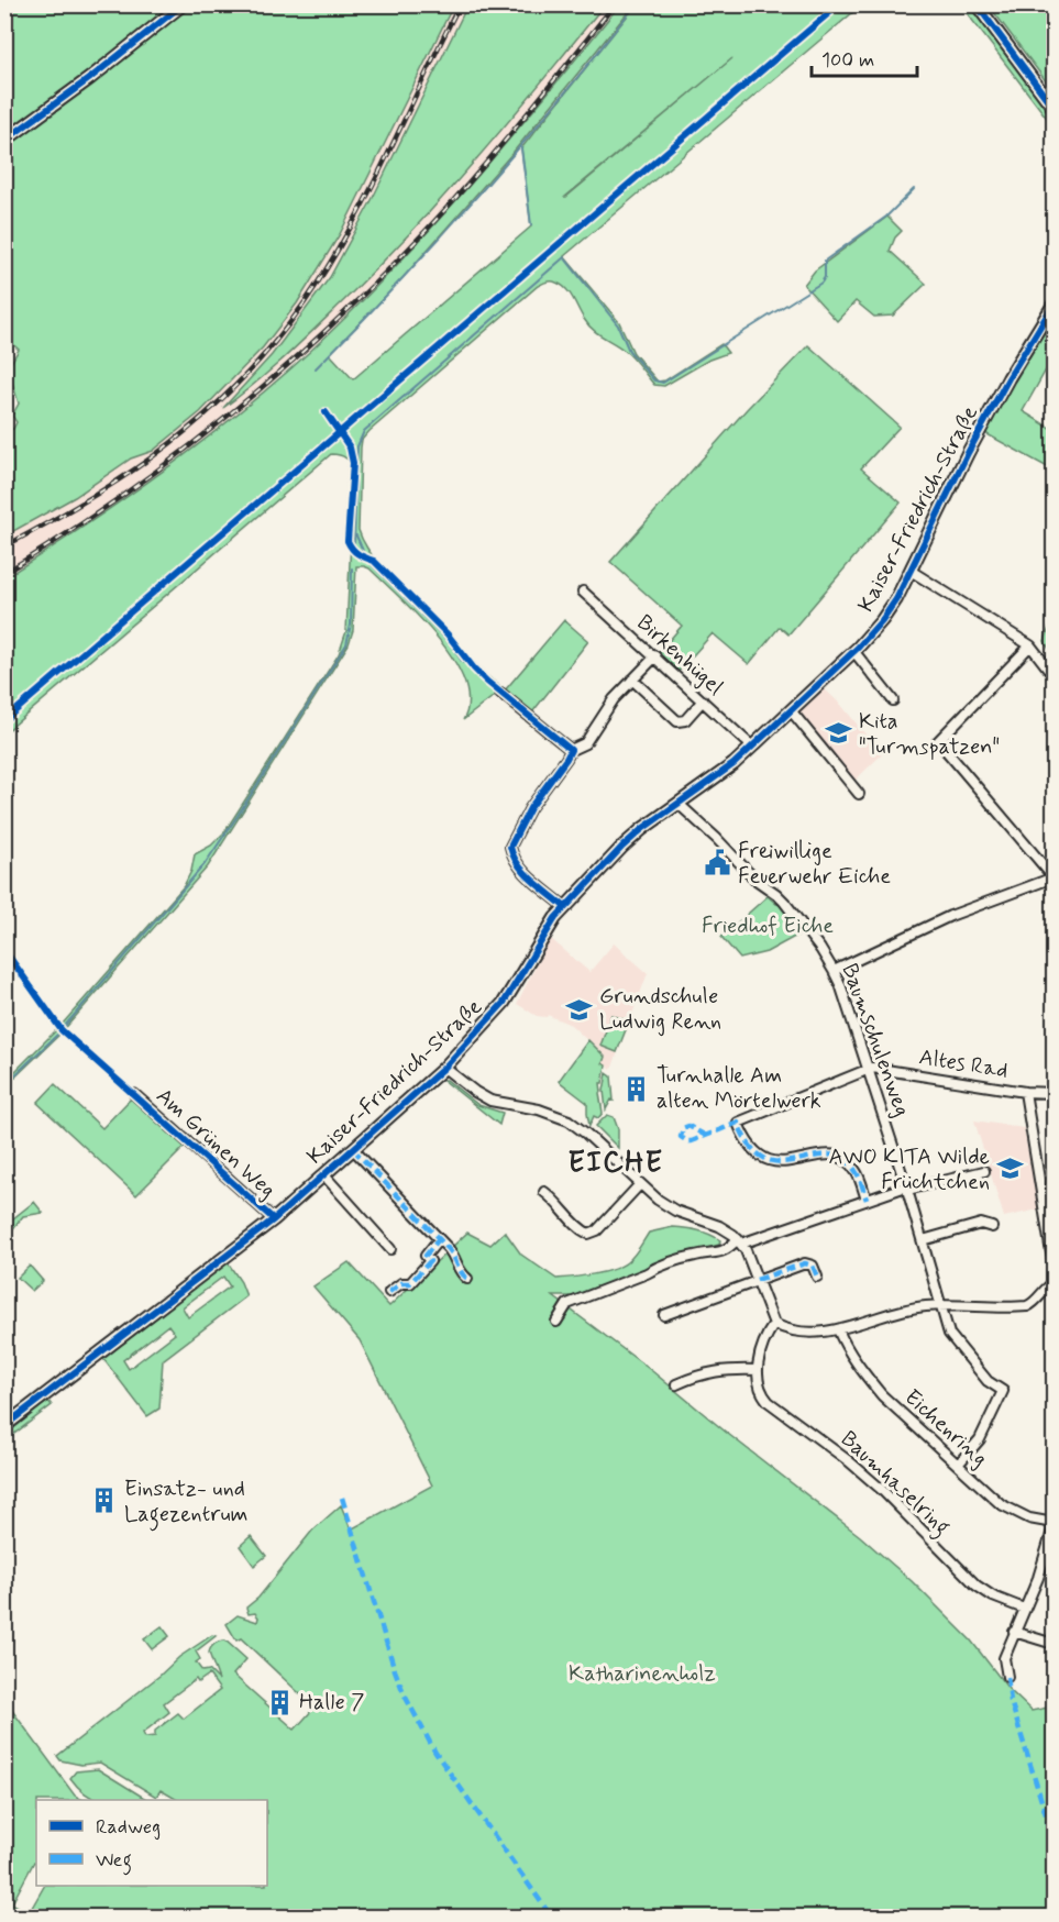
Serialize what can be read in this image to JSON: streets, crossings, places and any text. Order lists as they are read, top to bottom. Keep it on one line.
{"streets":{"street":["Kaiser-Friedrich-Straße","Birkenhügel","Baumschulenweg","Altes Rad","Am Grünen Weg","Eichenring","Baumhaselring"]},"crossings":[["Kaiser-Friedrich-Straße","Birkenhügel"],["Kaiser-Friedrich-Straße","Baumschulenweg"],["Kaiser-Friedrich-Straße","Am Grünen Weg"],["Baumschulenweg","Altes Rad"],["Baumschulenweg","Eichenring"]],"districts":["EICHE"],"parks":["Friedhof Eiche","Katharinenholz"],"places":{"school or university":["Kita \"Turmspatzen\"","Grundschule Ludwig Renn","AWO KITA Wilde Früchtchen"],"public building":["Freiwillige Feuerwehr Eiche"],"building":["Turnhalle Am alten Mörtelwerk","Einsatz- und Lagezentrum","Halle 7"]},"legend":["Radweg","Weg"],"scale_bar":"100 m"}
